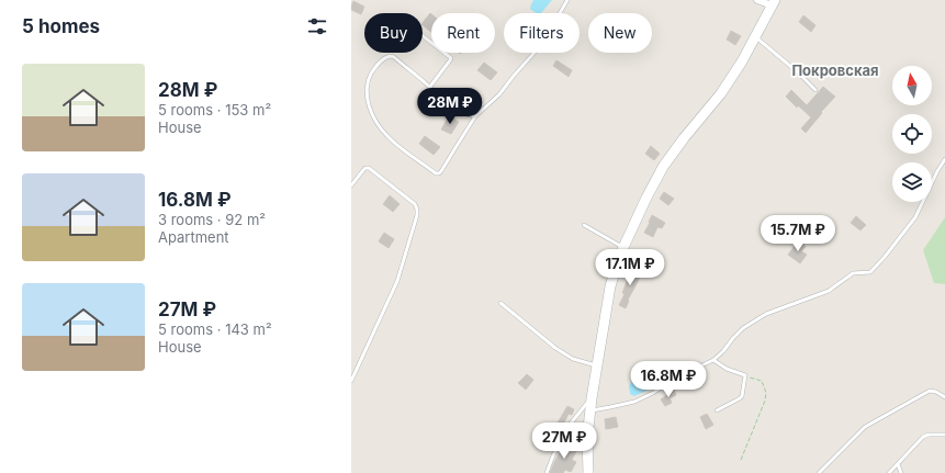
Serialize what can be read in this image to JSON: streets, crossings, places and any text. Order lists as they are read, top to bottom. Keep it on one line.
{"districts":["Покровская"],"north":"top","page":{"heading":"5 homes","chip":["Buy","Rent","Filters","New"],"list":[{"name":"28M ₽","note":"5 rooms · 153 m² · House"},{"name":"16.8M ₽","note":"3 rooms · 92 m² · Apartment"},{"name":"27M ₽","note":"5 rooms · 143 m² · House"}],"price":["28M ₽","15.7M ₽","17.1M ₽","16.8M ₽","27M ₽"]}}
